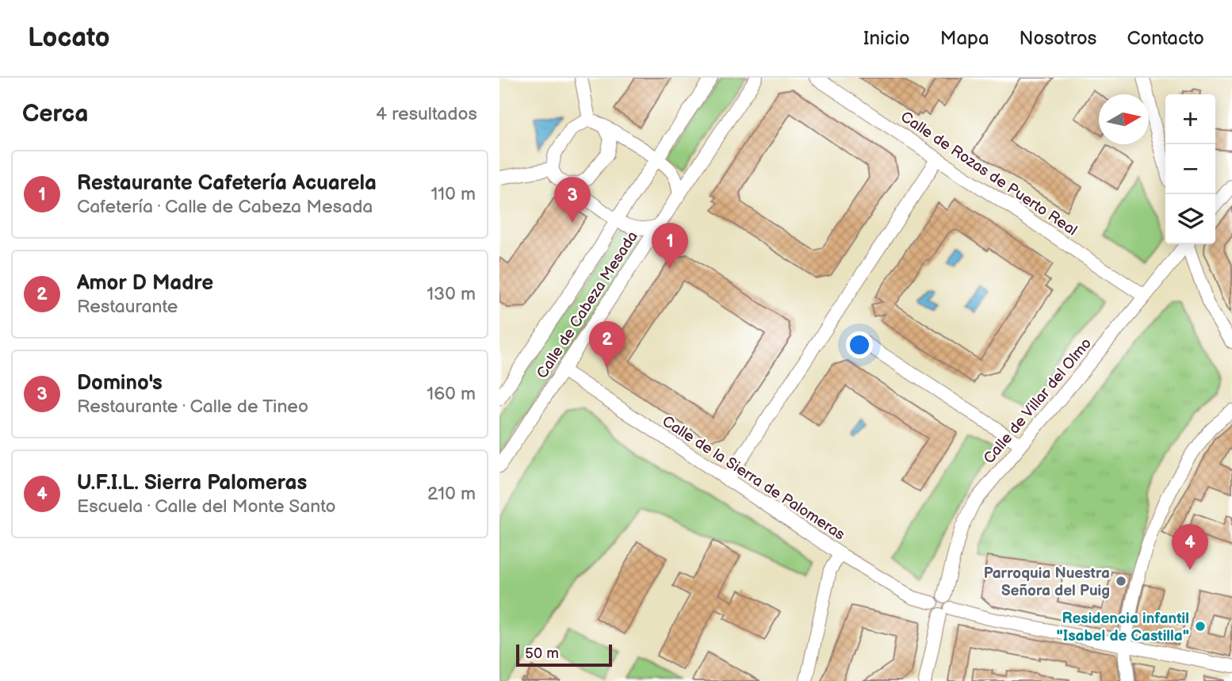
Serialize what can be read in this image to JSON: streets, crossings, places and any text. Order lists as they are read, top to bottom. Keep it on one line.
{"streets":{"street":["Calle de Rozas de Puerto Real","Calle de Cabeza Mesada","Calle de Villar del Olmo","Calle de la Sierra de Palomeras"]},"crossings":[["Calle de Rozas de Puerto Real","Calle de Villar del Olmo"],["Calle de Cabeza Mesada","Calle de la Sierra de Palomeras"],["Calle de Villar del Olmo","Calle de la Sierra de Palomeras"]],"places":["Parroquia Nuestra Señora del Puig","Residencia infantil \"Isabel de Castilla\""],"scale_bar":"50 m","north":"right","page":{"header":"Locato","nav":["Inicio","Mapa","Nosotros","Contacto"],"heading":["Cerca","4 resultados"],"map_buttons":["+","−"],"list":[{"mark":"1","name":"Restaurante Cafetería Acuarela","note":"Cafetería · Calle de Cabeza Mesada","value":"110 m"},{"mark":"2","name":"Amor D Madre","note":"Restaurante","value":"130 m"},{"mark":"3","name":"Domino's","note":"Restaurante · Calle de Tineo","value":"160 m"},{"mark":"4","name":"U.F.I.L. Sierra Palomeras","note":"Escuela · Calle del Monte Santo","value":"210 m"}],"pins":["3","1","2","4"],"scale":"50 m"}}
